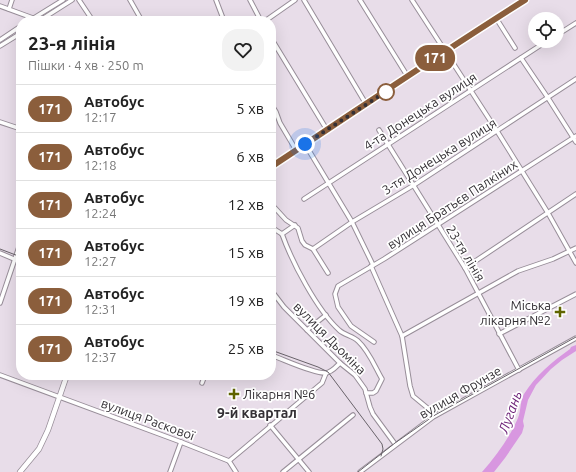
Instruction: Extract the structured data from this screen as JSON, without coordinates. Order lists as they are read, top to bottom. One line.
{"streets":{"street":["4-та Донецька вулиця","3-тя Донецька вулиця","вулиця Братьєв Палкіних","23-тя лінія","вулиця Дьоміна","вулиця Фрунзе","вулиця Раскової"]},"crossings":[["4-та Донецька вулиця","23-тя лінія"],["3-тя Донецька вулиця","23-тя лінія"],["вулиця Братьєв Палкіних","23-тя лінія"],["23-тя лінія","вулиця Фрунзе"],["вулиця Дьоміна","вулиця Фрунзе"]],"districts":["9-й квартал"],"water":["Лугань"],"places":{"health":["Міська лікарня №2","Лікарня №6"]},"lines":["bus line 171"],"page":{"on_map":"171","heading":["23-я лінія","Пішки · 4 хв · 250 m"],"list":[{"mark":"171","name":"Автобус","note":"12:17","value":"5 хв"},{"mark":"171","name":"Автобус","note":"12:18","value":"6 хв"},{"mark":"171","name":"Автобус","note":"12:24","value":"12 хв"},{"mark":"171","name":"Автобус","note":"12:27","value":"15 хв"},{"mark":"171","name":"Автобус","note":"12:31","value":"19 хв"},{"mark":"171","name":"Автобус","note":"12:37","value":"25 хв"}]}}
